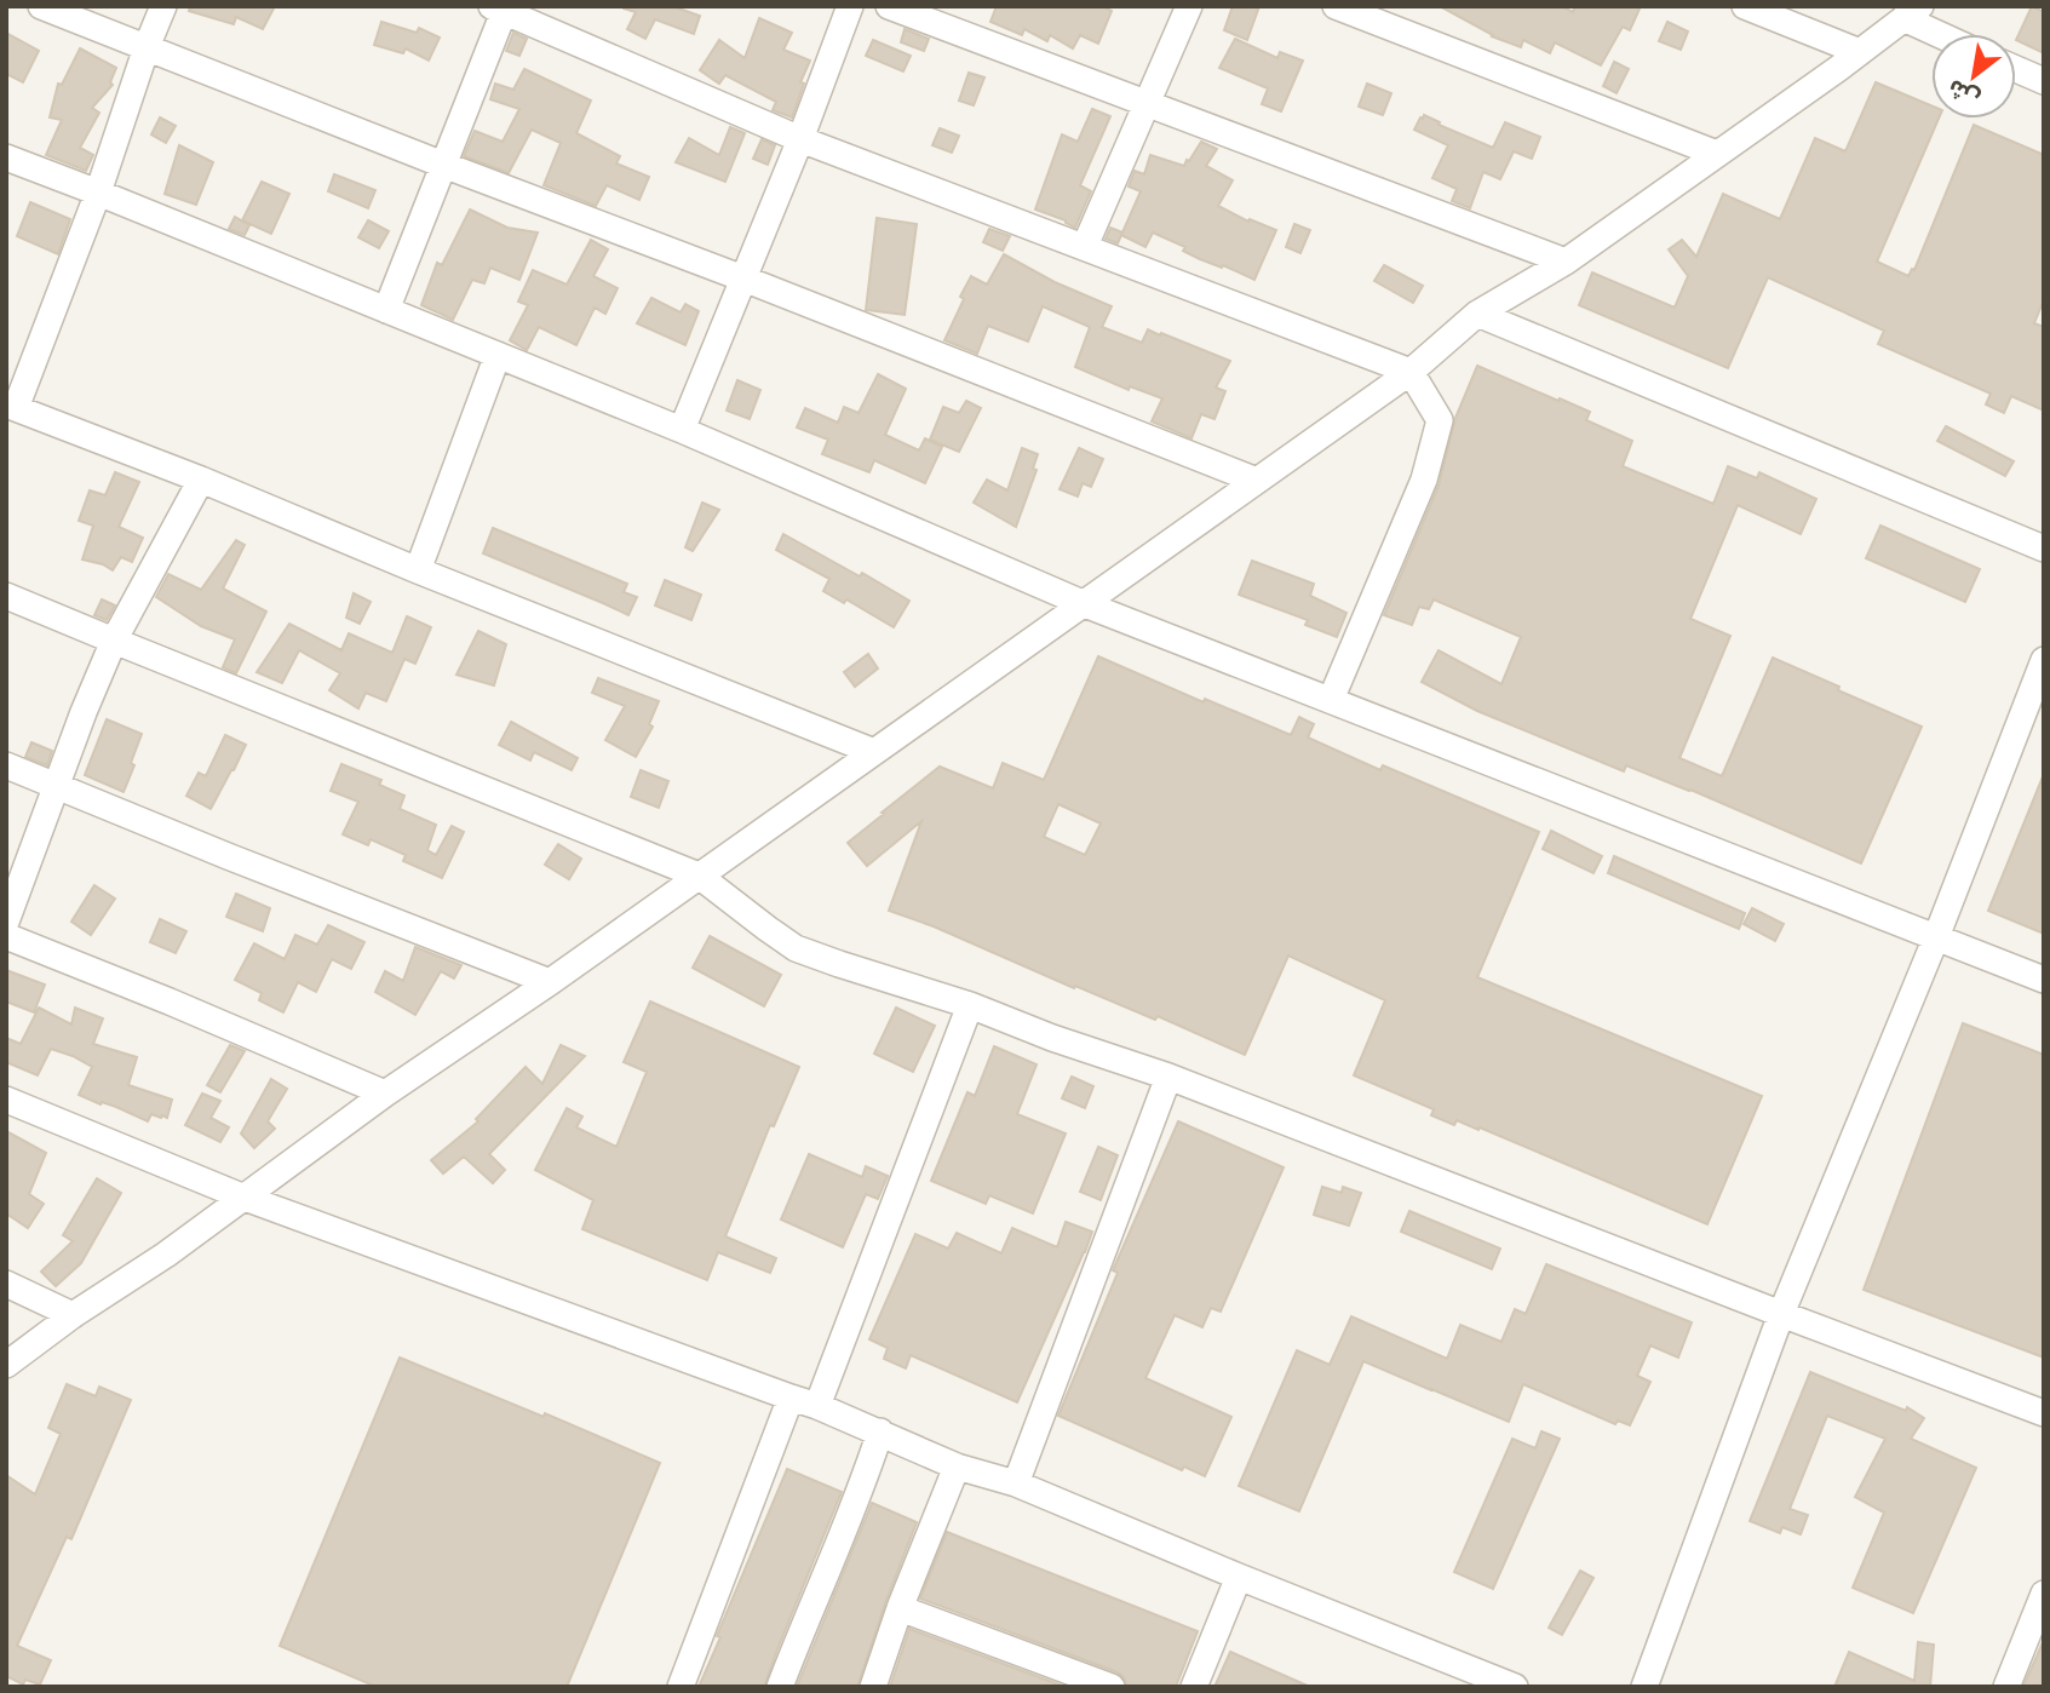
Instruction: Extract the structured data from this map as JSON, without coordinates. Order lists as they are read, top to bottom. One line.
{"north":"bottom left"}
